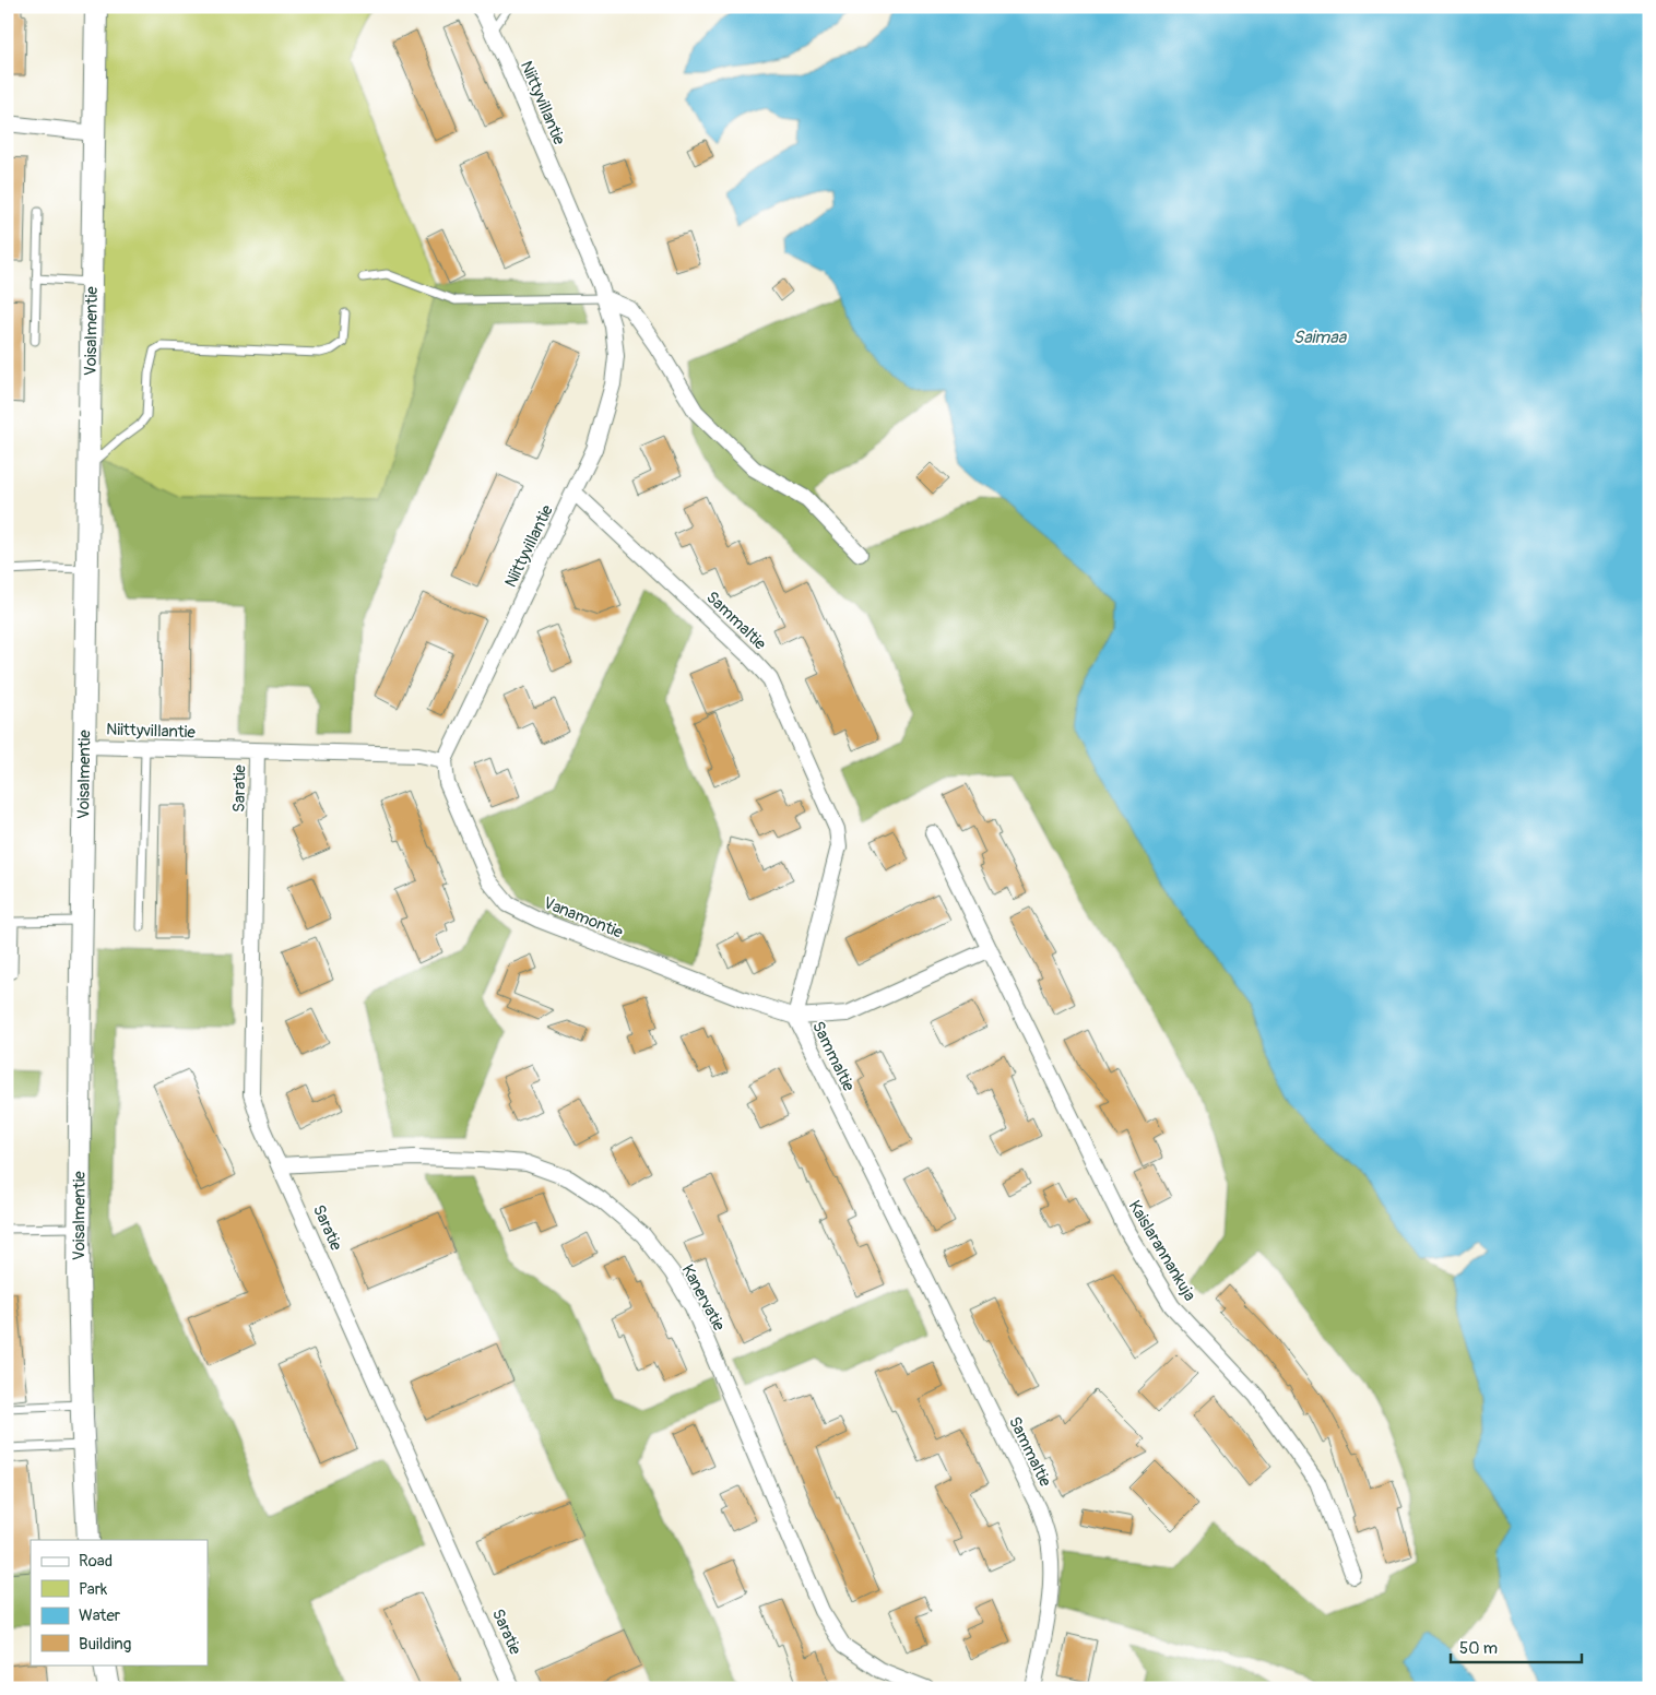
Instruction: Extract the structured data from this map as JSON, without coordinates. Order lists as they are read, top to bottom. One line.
{"streets":{"street":["Niittyvillantie","Voisalmentie","Sammaltie","Saratie","Vanamontie","Kaislarannankuja","Kanervatie"]},"crossings":[["Niittyvillantie","Voisalmentie"],["Niittyvillantie","Sammaltie"],["Niittyvillantie","Saratie"],["Niittyvillantie","Vanamontie"],["Sammaltie","Vanamontie"],["Saratie","Kanervatie"]],"water":["Saimaa"],"legend":["Road","Park","Water","Building"],"scale_bar":"50 m"}
